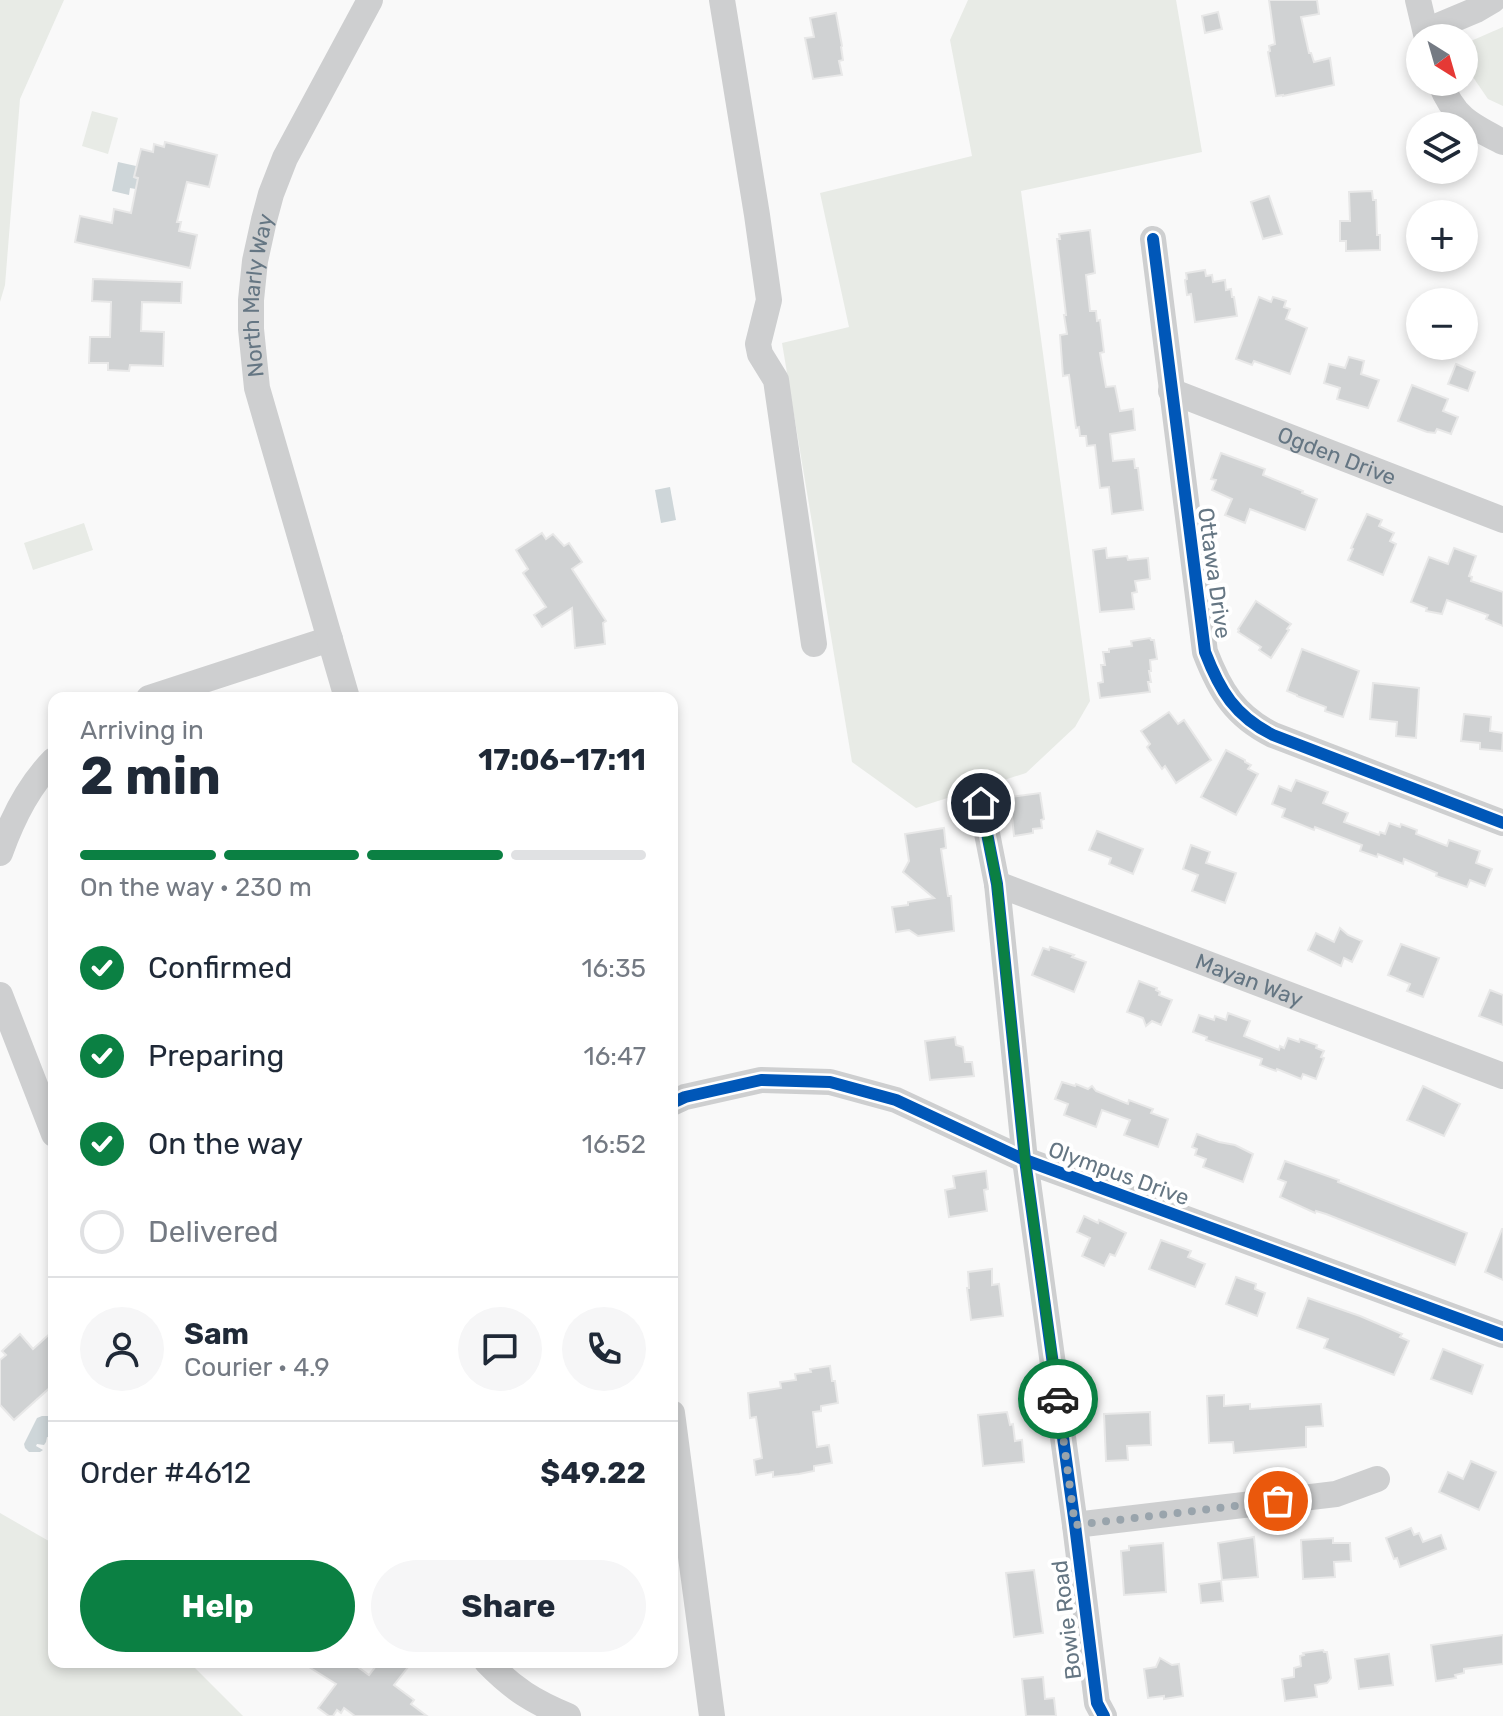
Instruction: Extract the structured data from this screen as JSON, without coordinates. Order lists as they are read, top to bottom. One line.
{"streets":{"street":["North Marly Way","Ogden Drive","Ottawa Drive","Mayan Way","Olympus Drive","Bowie Road"]},"crossings":[["Ogden Drive","Ottawa Drive"],["Mayan Way","Bowie Road"],["Olympus Drive","Bowie Road"]],"north":"bottom right","page":{"map_buttons":["+","−"],"heading":["2 min","Arriving in","17:06–17:11"],"panel":["Sam","Courier · 4.9","Order #4612","$49.22"],"bar":"On the way · 230 m","list":[["Confirmed","16:35"],["Preparing","16:47"],["On the way","16:52"],"Delivered"],"buttons":["Help","Share"]}}
